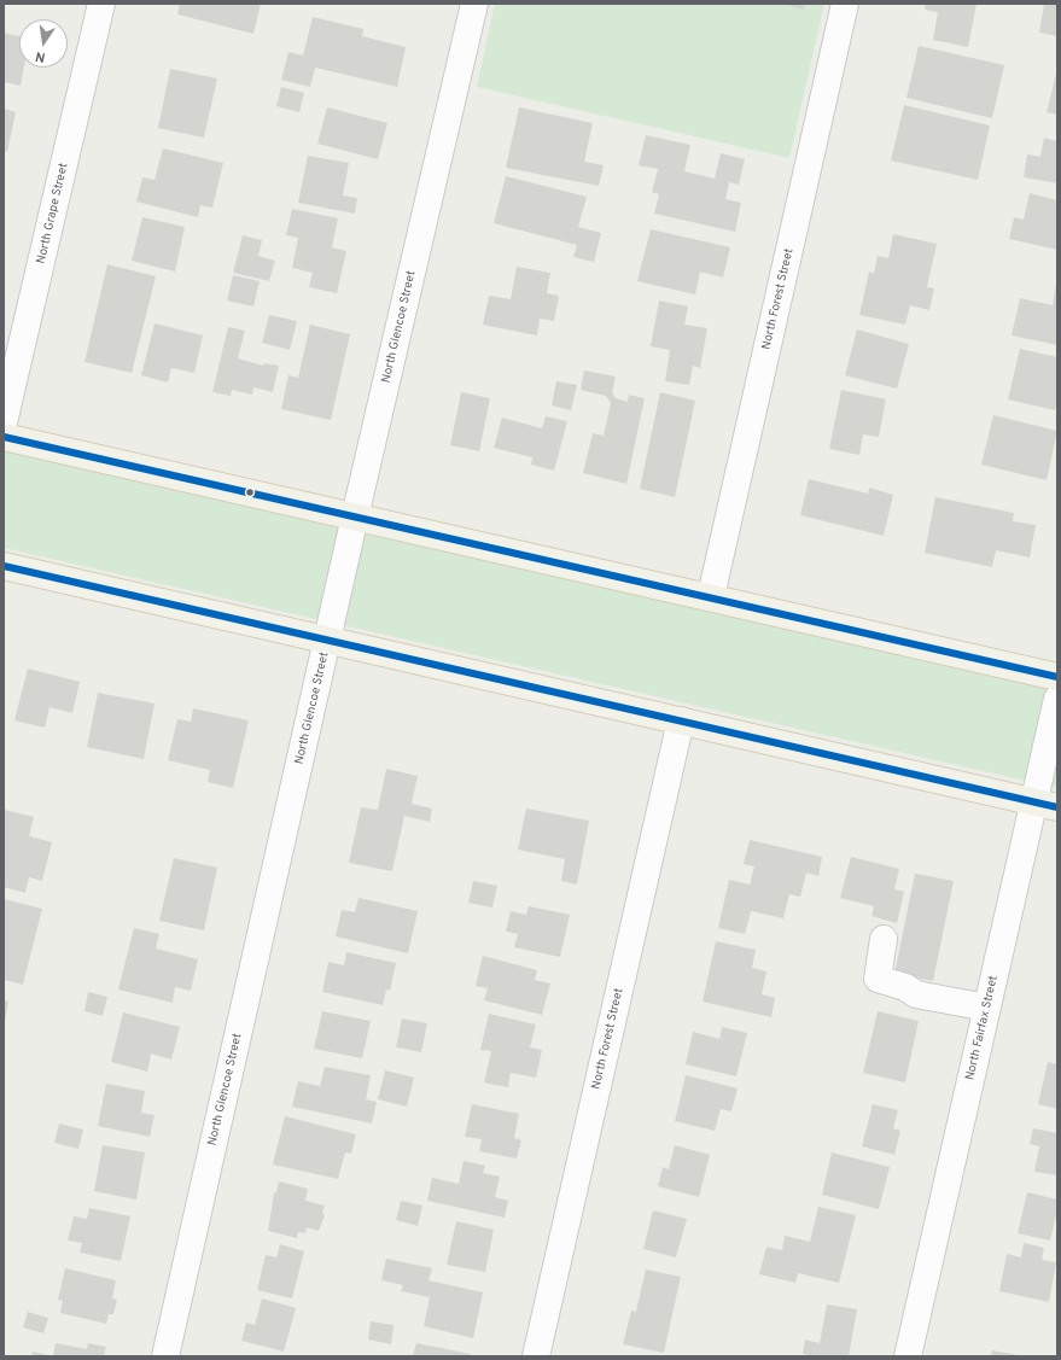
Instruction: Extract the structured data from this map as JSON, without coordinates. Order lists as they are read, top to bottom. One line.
{"streets":{"street":["North Grape Street","North Forest Street","North Glencoe Street","North Fairfax Street"]},"north":"bottom"}
